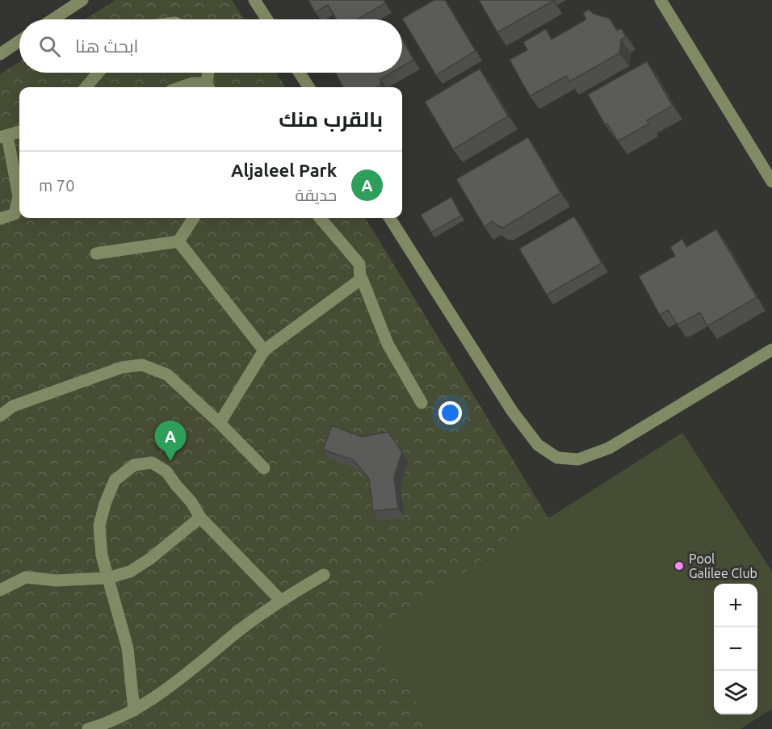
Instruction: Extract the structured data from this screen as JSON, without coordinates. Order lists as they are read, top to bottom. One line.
{"places":["Pool Galilee Club"],"page":{"search":"ابحث هنا","heading":"بالقرب منك","list":[{"mark":"A","name":"Aljaleel Park","note":"حديقة","value":"70 m"}],"pins":"A","map_buttons":["+","−"]}}
